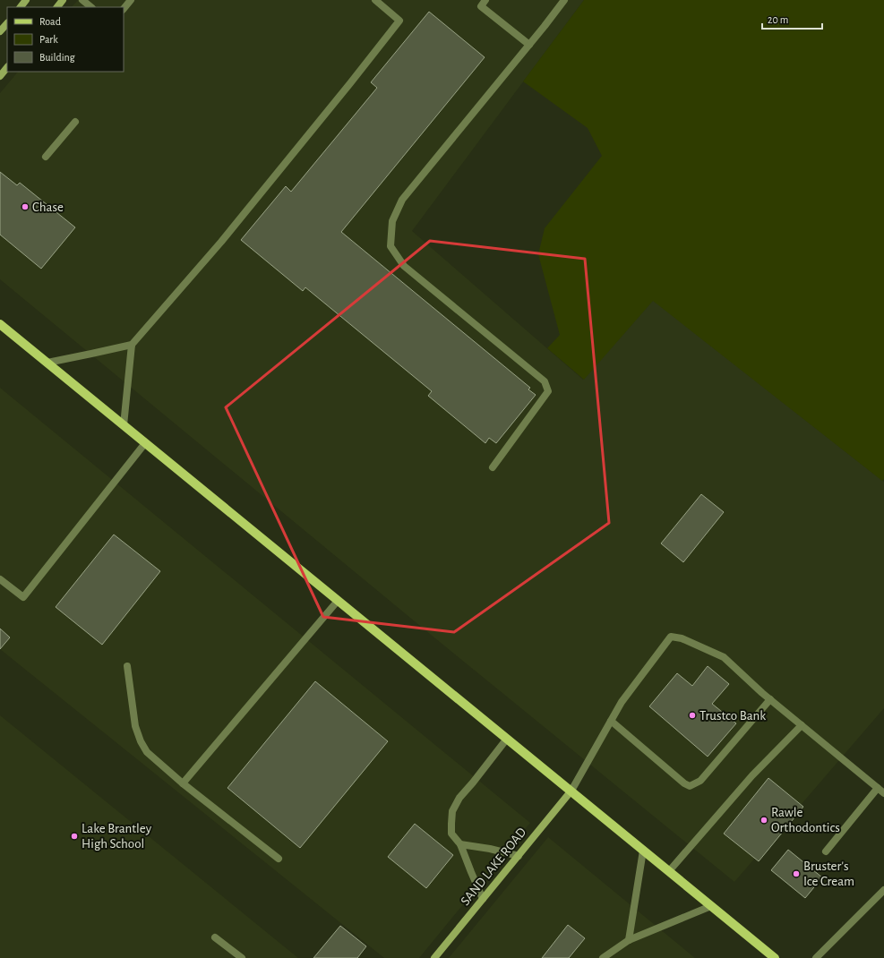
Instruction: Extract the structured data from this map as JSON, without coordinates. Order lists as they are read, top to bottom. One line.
{"streets":{"street":["SAND LAKE ROAD"]},"places":["Chase","Trustco Bank","Rawle Orthodontics","Lake Brantley High School","Bruster's Ice Cream"],"legend":["Road","Park","Building"],"scale_bar":"20 m"}
